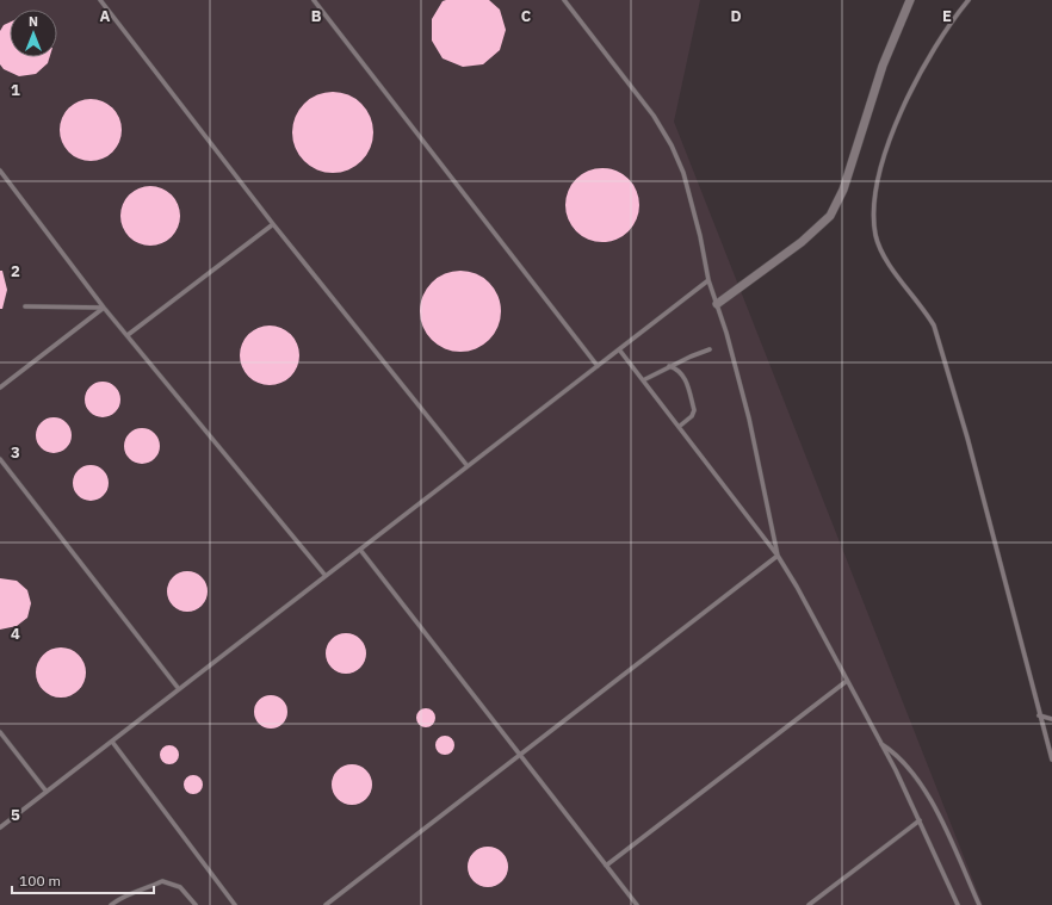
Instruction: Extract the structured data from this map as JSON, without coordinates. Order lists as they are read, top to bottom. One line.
{"scale_bar":"100 m","north":"top","grid":{"columns":["A","B","C","D","E"],"rows":["1","2","3","4","5"]}}
